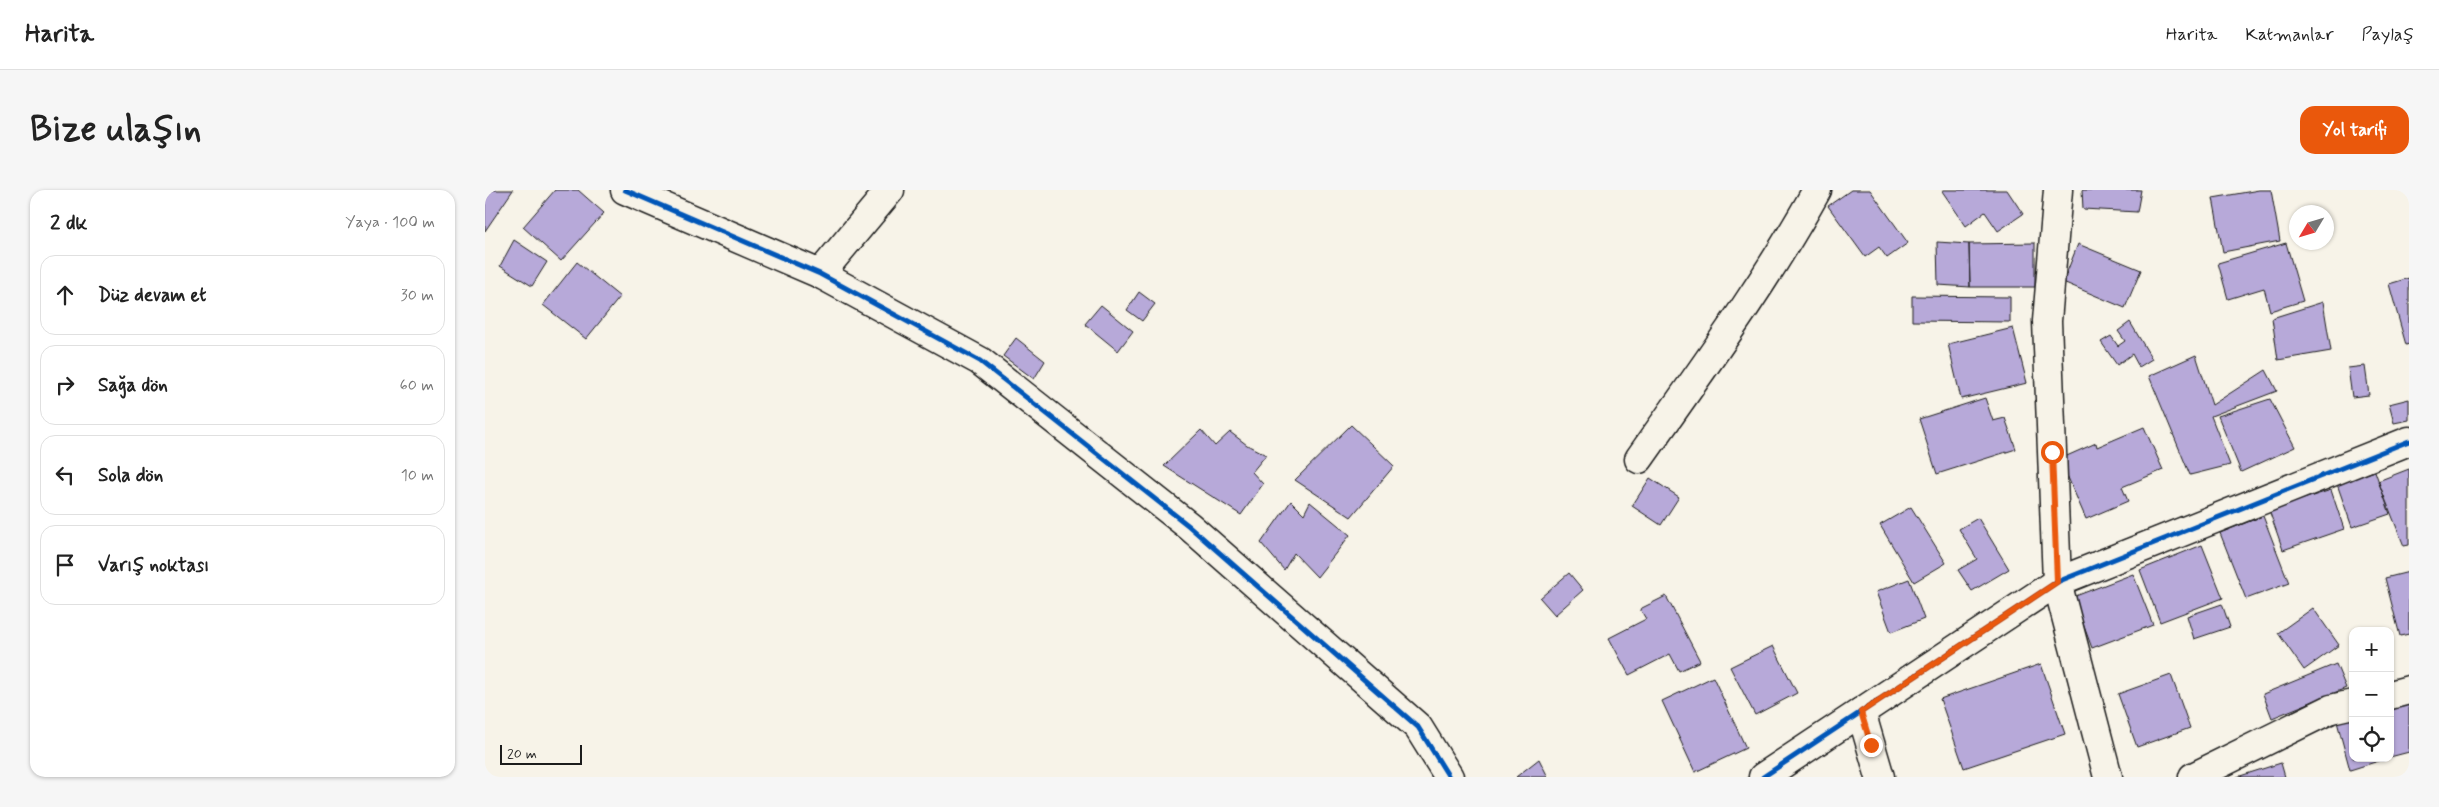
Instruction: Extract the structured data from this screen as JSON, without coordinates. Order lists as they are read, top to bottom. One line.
{"scale_bar":"20 m","north":"bottom left","page":{"header":"Harita","nav":["Harita","Katmanlar","Paylaş"],"buttons":"Yol tarifi","title":"Bize ulaşın","heading":["2 dk","Yaya · 100 m"],"list":[["Düz devam et","30 m"],["Sağa dön","60 m"],["Sola dön","10 m"],"Varış noktası"],"map_buttons":["+","−"],"scale":"20 m"}}
